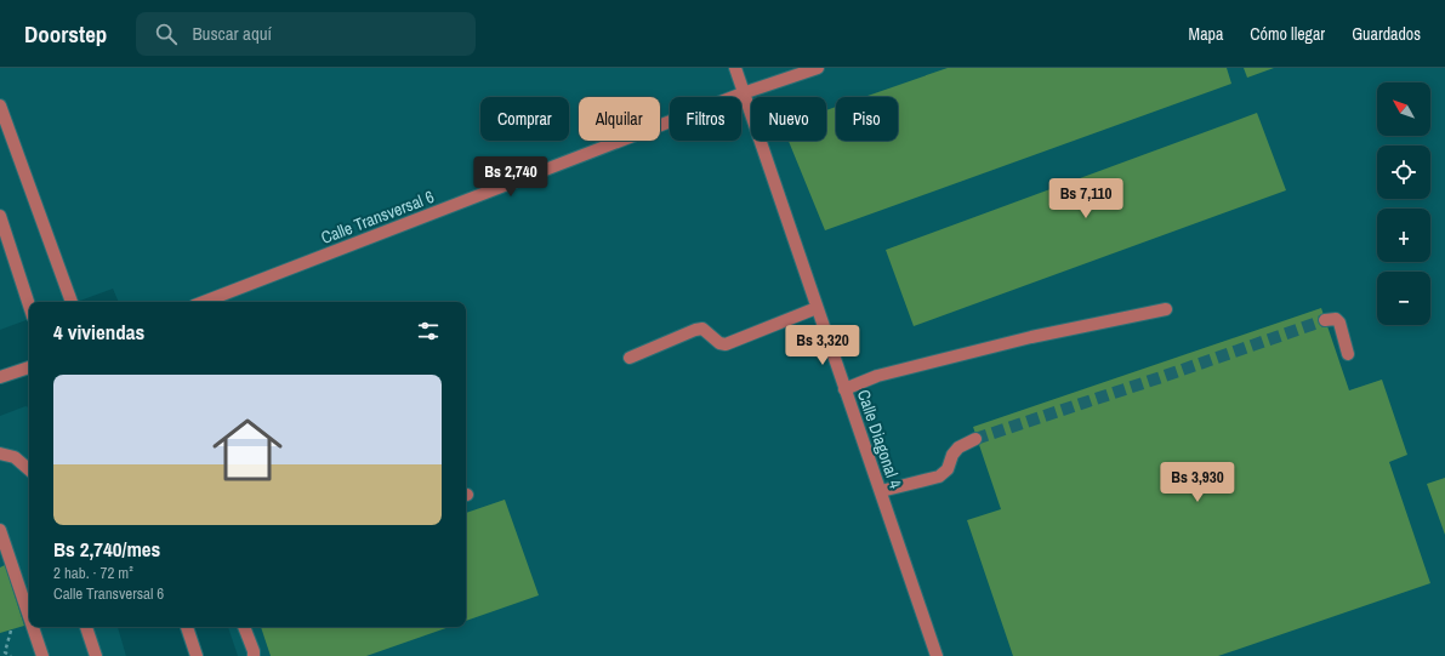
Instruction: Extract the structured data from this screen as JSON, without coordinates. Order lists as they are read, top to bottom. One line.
{"streets":{"street":["Calle Transversal 6","Calle Diagonal 4"]},"crossings":[["Calle Transversal 6","Calle Diagonal 4"]],"north":"top left","page":{"header":"Doorstep","search":"Buscar aquí","nav":["Mapa","Cómo llegar","Guardados"],"map_buttons":["+","−"],"chip":["Comprar","Alquilar","Filtros","Nuevo","Piso"],"price":["Bs 2,740","Bs 7,110","Bs 3,320","Bs 3,930"],"heading":"4 viviendas","list":[{"name":"Bs 2,740/mes","note":"2 hab. · 72 m² · Calle Transversal 6"}]}}
